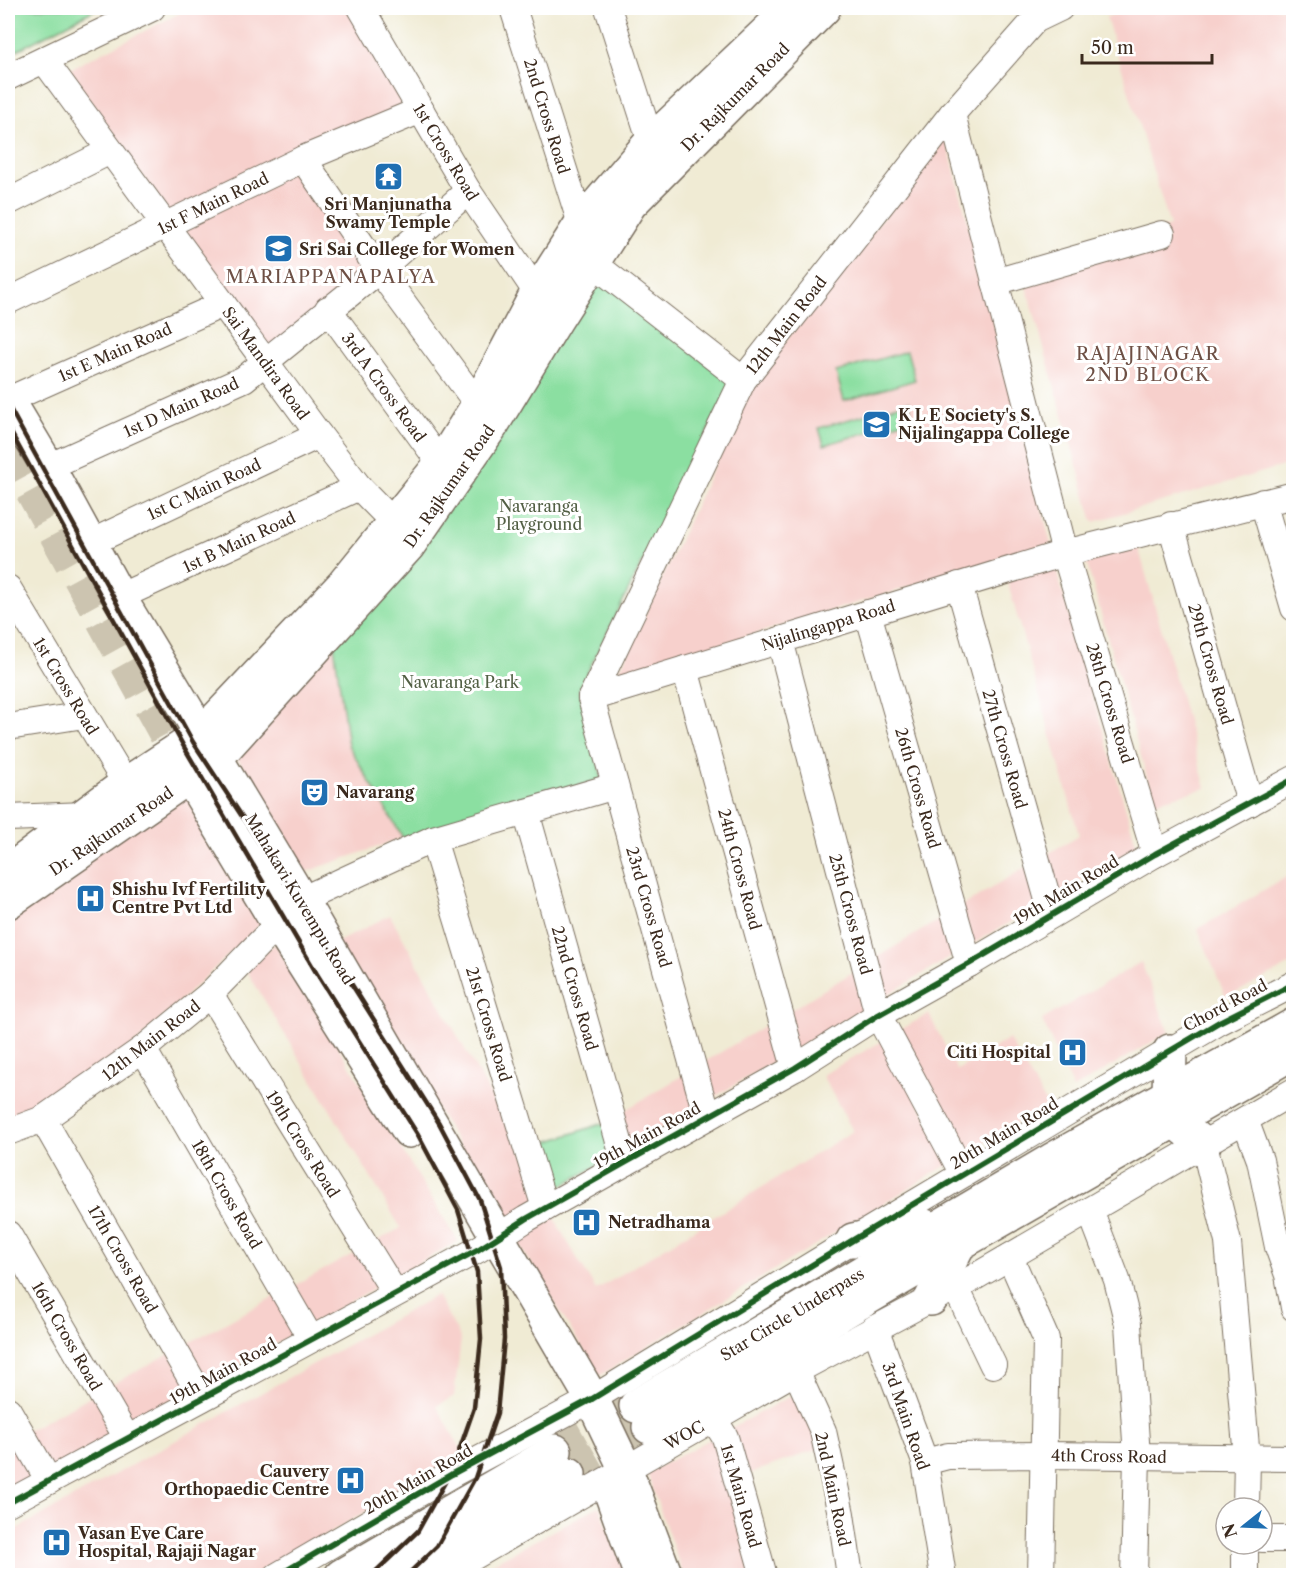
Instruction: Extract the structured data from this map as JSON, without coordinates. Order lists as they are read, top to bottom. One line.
{"streets":{"main road":["Dr. Rajkumar Road","Mahakavi Kuvempu Road","Star Circle Underpass"],"street":["2nd Cross Road","1st Cross Road","1st F Main Road","12th Main Road","1st E Main Road","Sai Mandira Road","3rd A Cross Road","1st D Main Road","1st C Main Road","1st B Main Road","Nijalingappa Road","29th Cross Road","28th Cross Road","27th Cross Road","26th Cross Road","24th Cross Road","19th Main Road","23rd Cross Road","25th Cross Road","22nd Cross Road","Chord Road","21st Cross Road","20th Main Road","19th Cross Road","18th Cross Road","17th Cross Road","16th Cross Road","3rd Main Road","WOC","4th Cross Road","2nd Main Road","1st Main Road"]},"crossings":[["Dr. Rajkumar Road","2nd Cross Road"],["Dr. Rajkumar Road","1st Cross Road"],["Dr. Rajkumar Road","Sai Mandira Road"],["Dr. Rajkumar Road","3rd A Cross Road"],["Dr. Rajkumar Road","Mahakavi Kuvempu Road"],["1st Cross Road","1st F Main Road"],["1st Cross Road","1st D Main Road"],["1st F Main Road","Sai Mandira Road"],["12th Main Road","Nijalingappa Road"],["12th Main Road","28th Cross Road"],["12th Main Road","Mahakavi Kuvempu Road"],["12th Main Road","23rd Cross Road"],["12th Main Road","19th Cross Road"],["12th Main Road","18th Cross Road"],["12th Main Road","17th Cross Road"],["1st E Main Road","Sai Mandira Road"],["1st E Main Road","Mahakavi Kuvempu Road"],["Sai Mandira Road","1st D Main Road"],["Sai Mandira Road","1st C Main Road"],["Sai Mandira Road","1st B Main Road"],["3rd A Cross Road","1st D Main Road"],["1st D Main Road","Mahakavi Kuvempu Road"],["1st C Main Road","Mahakavi Kuvempu Road"],["1st B Main Road","Mahakavi Kuvempu Road"],["Nijalingappa Road","29th Cross Road"],["Nijalingappa Road","28th Cross Road"],["Nijalingappa Road","27th Cross Road"],["Nijalingappa Road","26th Cross Road"],["Nijalingappa Road","24th Cross Road"],["Nijalingappa Road","23rd Cross Road"],["Nijalingappa Road","25th Cross Road"],["29th Cross Road","19th Main Road"],["28th Cross Road","19th Main Road"],["27th Cross Road","19th Main Road"],["26th Cross Road","19th Main Road"],["24th Cross Road","19th Main Road"],["19th Main Road","Mahakavi Kuvempu Road"],["19th Main Road","23rd Cross Road"],["19th Main Road","25th Cross Road"],["19th Main Road","22nd Cross Road"],["19th Main Road","21st Cross Road"],["19th Main Road","19th Cross Road"],["19th Main Road","18th Cross Road"],["19th Main Road","17th Cross Road"],["19th Main Road","16th Cross Road"],["Mahakavi Kuvempu Road","20th Main Road"],["Mahakavi Kuvempu Road","WOC"],["25th Cross Road","20th Main Road"],["Chord Road","20th Main Road"],["3rd Main Road","WOC"],["3rd Main Road","4th Cross Road"],["WOC","2nd Main Road"],["WOC","1st Main Road"]],"districts":["MARIAPPANAPALYA","RAJAJINAGAR 2ND BLOCK"],"parks":["Navaranga Playground","Navaranga Park"],"places":{"temple":["Sri Manjunatha Swamy Temple"],"school or university":["Sri Sai College for Women","K L E Society's S. Nijalingappa College"],"theatre":["Navarang"],"hospital":["Shishu Ivf Fertility Centre Pvt Ltd","Citi Hospital","Netradhama","Cauvery Orthopaedic Centre","Vasan Eye Care Hospital, Rajaji Nagar"]},"scale_bar":"50 m","north":"left"}
